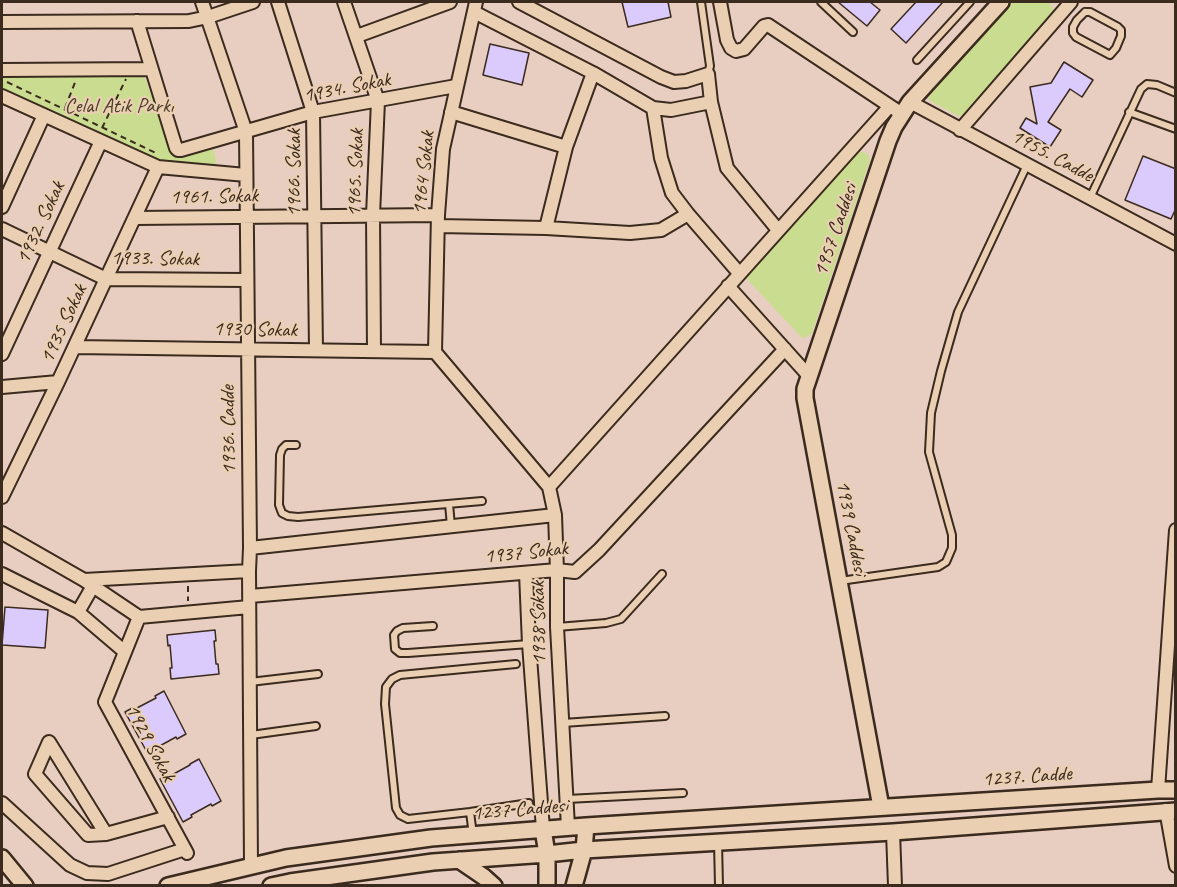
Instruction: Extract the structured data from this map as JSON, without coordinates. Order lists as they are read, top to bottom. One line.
{"streets":{"street":["1934. Sokak","1955. Cadde","1966. Sokak","1965. Sokak","1964 Sokak","1961. Sokak","1932. Sokak","1957 Caddesi","1933. Sokak","1935 Sokak","1930 Sokak","1936. Cadde","1939 Caddesi","1937 Sokak","1938 Sokak","1929 Sokak","1237. Cadde","1237 Caddesi"]},"crossings":[["1934. Sokak","1966. Sokak"],["1934. Sokak","1965. Sokak"],["1934. Sokak","1964 Sokak"],["1934. Sokak","1936. Cadde"],["1955. Cadde","1957 Caddesi"],["1966. Sokak","1961. Sokak"],["1966. Sokak","1930 Sokak"],["1965. Sokak","1961. Sokak"],["1965. Sokak","1930 Sokak"],["1964 Sokak","1961. Sokak"],["1964 Sokak","1930 Sokak"],["1964 Sokak","1938 Sokak"],["1961. Sokak","1935 Sokak"],["1961. Sokak","1936. Cadde"],["1932. Sokak","1933. Sokak"],["1957 Caddesi","1939 Caddesi"],["1933. Sokak","1935 Sokak"],["1933. Sokak","1936. Cadde"],["1935 Sokak","1930 Sokak"],["1930 Sokak","1936. Cadde"],["1930 Sokak","1938 Sokak"],["1936. Cadde","1937 Sokak"],["1936. Cadde","1237 Caddesi"],["1939 Caddesi","1237. Cadde"],["1939 Caddesi","1237 Caddesi"],["1937 Sokak","1938 Sokak"],["1938 Sokak","1237 Caddesi"],["1237. Cadde","1237 Caddesi"]],"parks":["Celal Atik Parkı"]}
